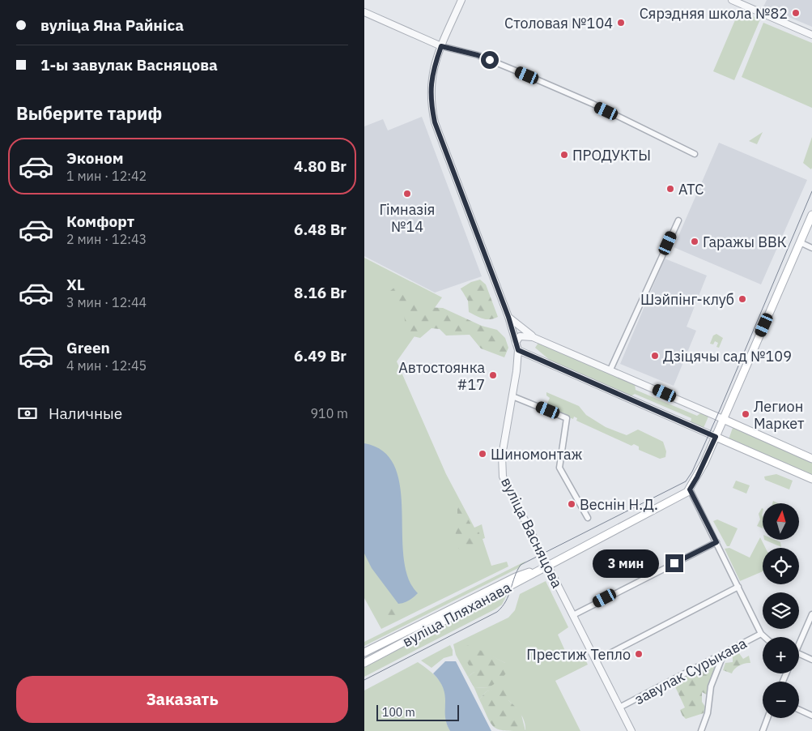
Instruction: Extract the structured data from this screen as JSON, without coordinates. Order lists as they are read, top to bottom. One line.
{"streets":{"main road":["вуліца Пляханава"],"street":["вуліца Васняцова","завулак Сурыкава"]},"crossings":[["вуліца Васняцова","вуліца Пляханава"],["вуліца Васняцова","завулак Сурыкава"]],"places":["Сярэдняя школа №82","Столовая №104","ПРОДУКТЫ","АТС","Гімназія №14","Гаражы ВВК","Шэйпінг-клуб","Дзіцячы сад №109","Автостоянка #17","Легион Маркет","Шиномонтаж","Веснін Н.Д.","Престиж Тепло"],"scale_bar":"100 m","north":"top","page":{"banner":["вуліца Яна Райніса","1-ы завулак Васняцова"],"heading":"Выберите тариф","list":[{"name":"Эконом","note":"1 мин · 12:42","value":"4.80 Br"},{"name":"Комфорт","note":"2 мин · 12:43","value":"6.48 Br"},{"name":"XL","note":"3 мин · 12:44","value":"8.16 Br"},{"name":"Green","note":"4 мин · 12:45","value":"6.49 Br"}],"pay":["Наличные","910 m"],"map_buttons":["+","−"],"bubble":"3 мин","buttons":"Заказать","scale":"100 m"}}
